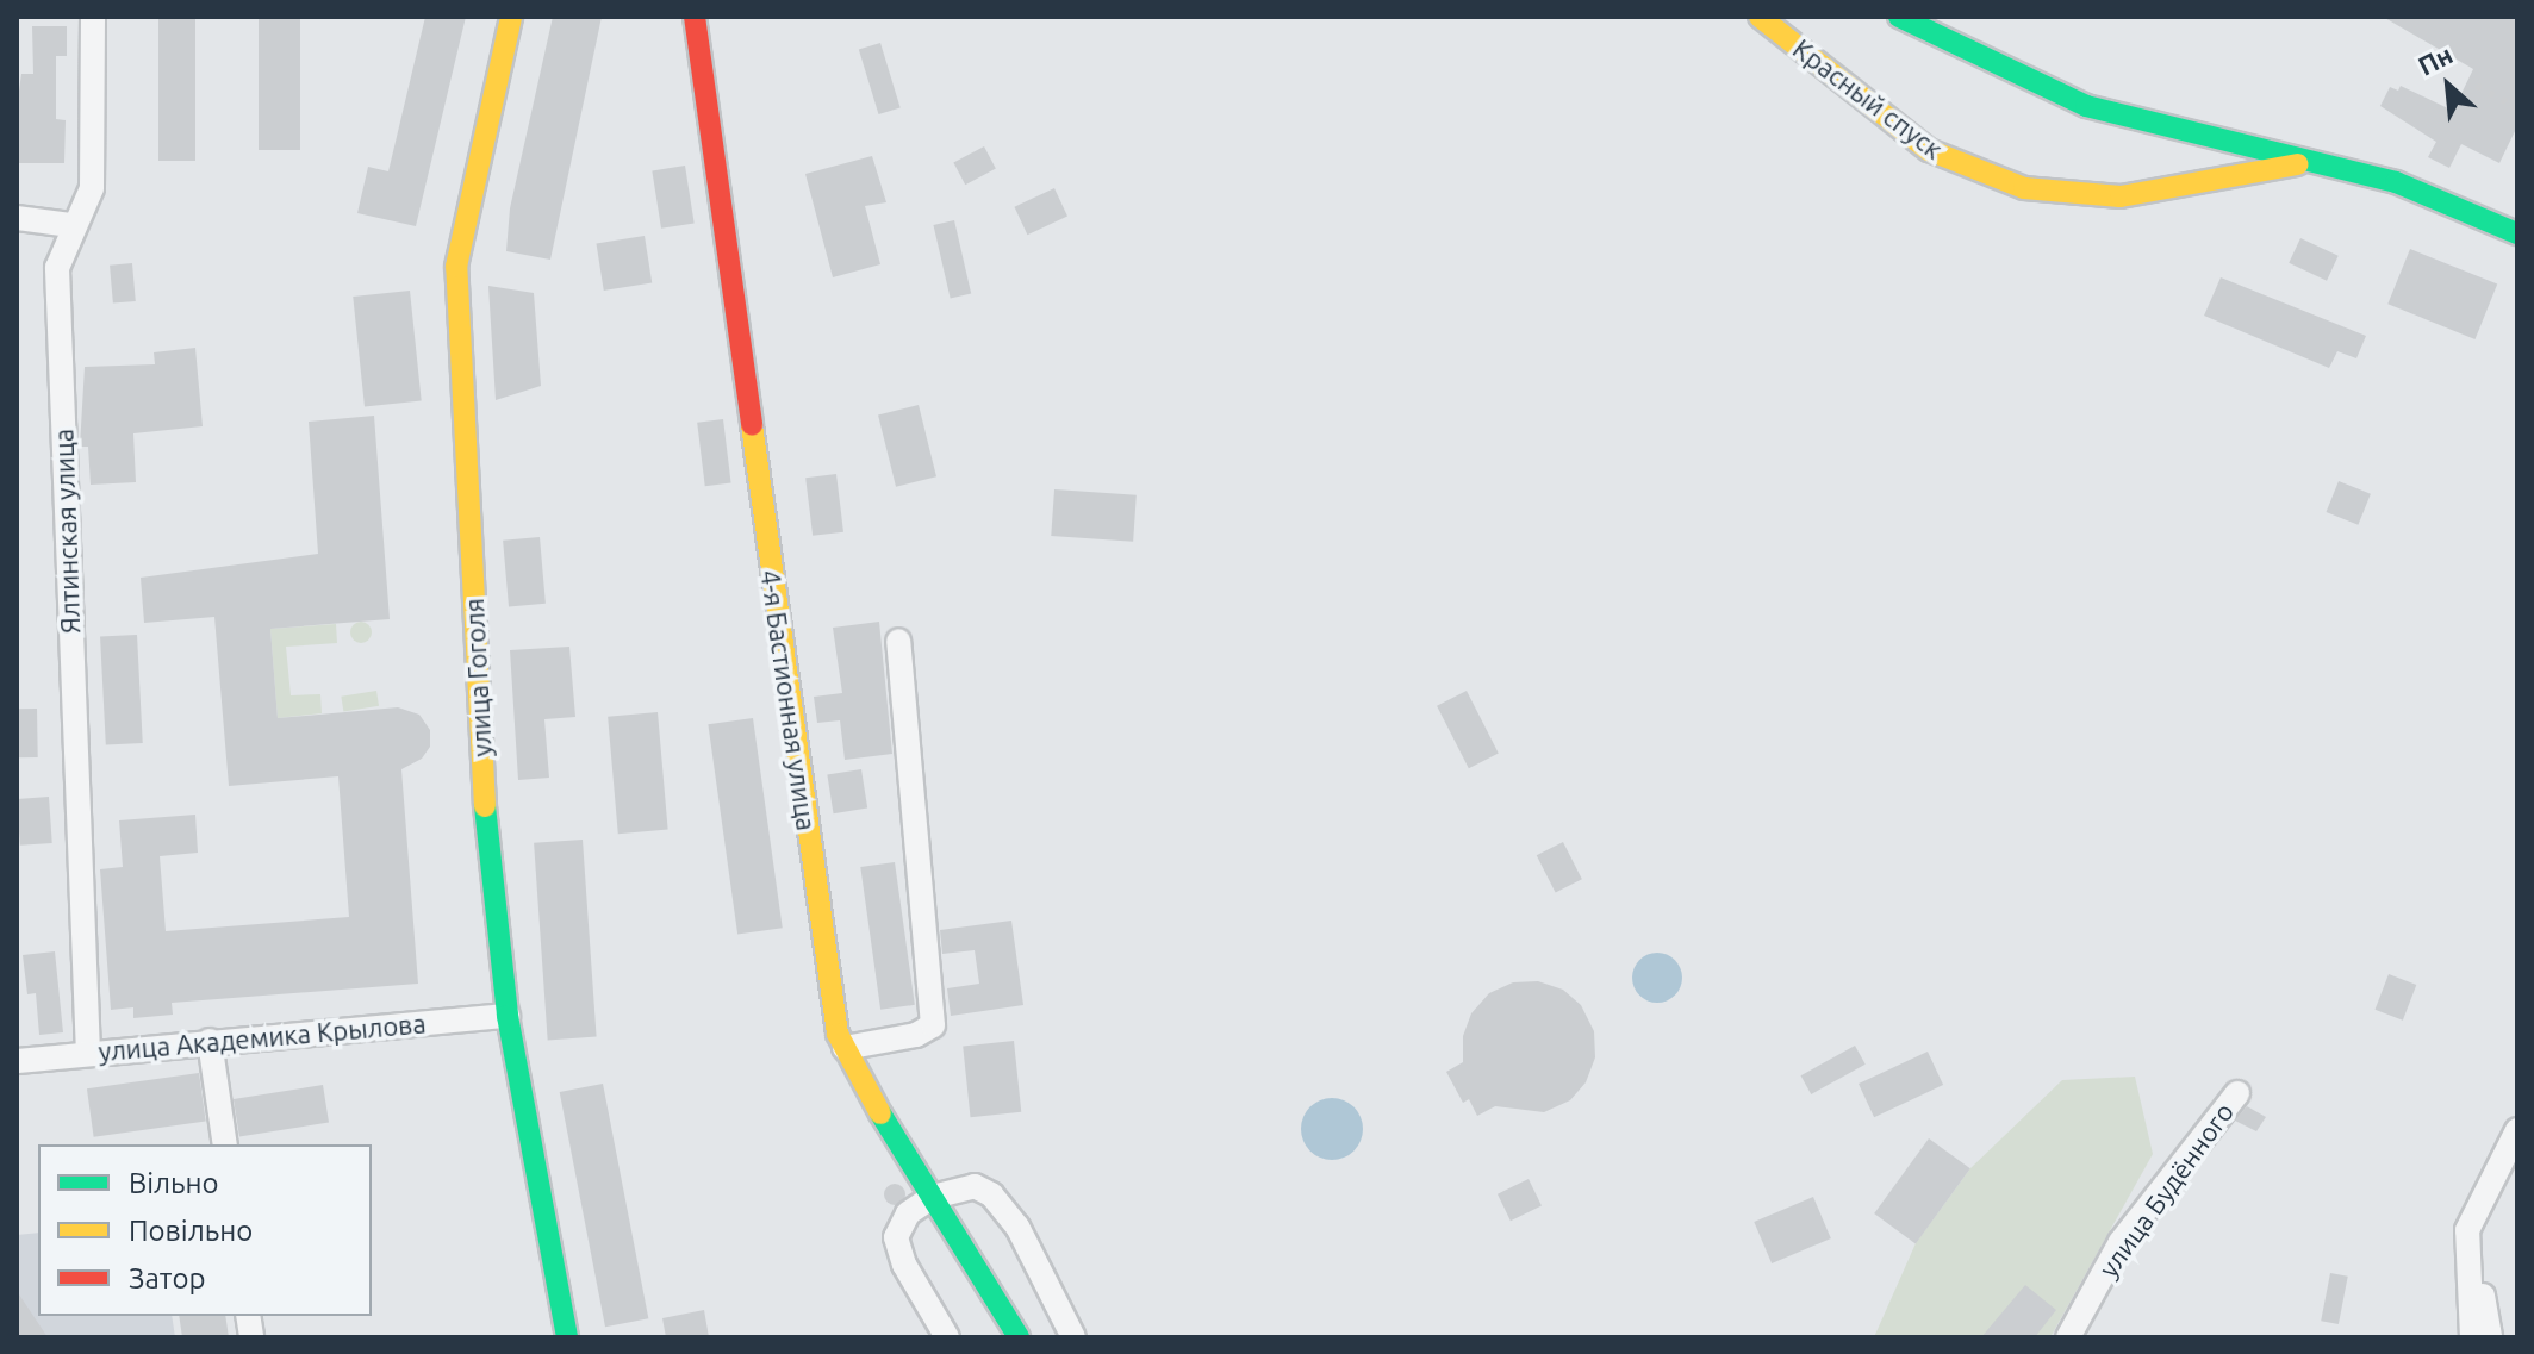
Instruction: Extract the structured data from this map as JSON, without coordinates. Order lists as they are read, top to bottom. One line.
{"streets":{"main road":["Красный спуск","улица Гоголя","4-я Бастионная улица"],"street":["Ялтинская улица","улица Академика Крылова","улица Будённого"]},"crossings":[["Ялтинская улица","улица Академика Крылова"],["улица Гоголя","улица Академика Крылова"]],"legend":["Вільно","Повільно","Затор"],"north":"top left"}
